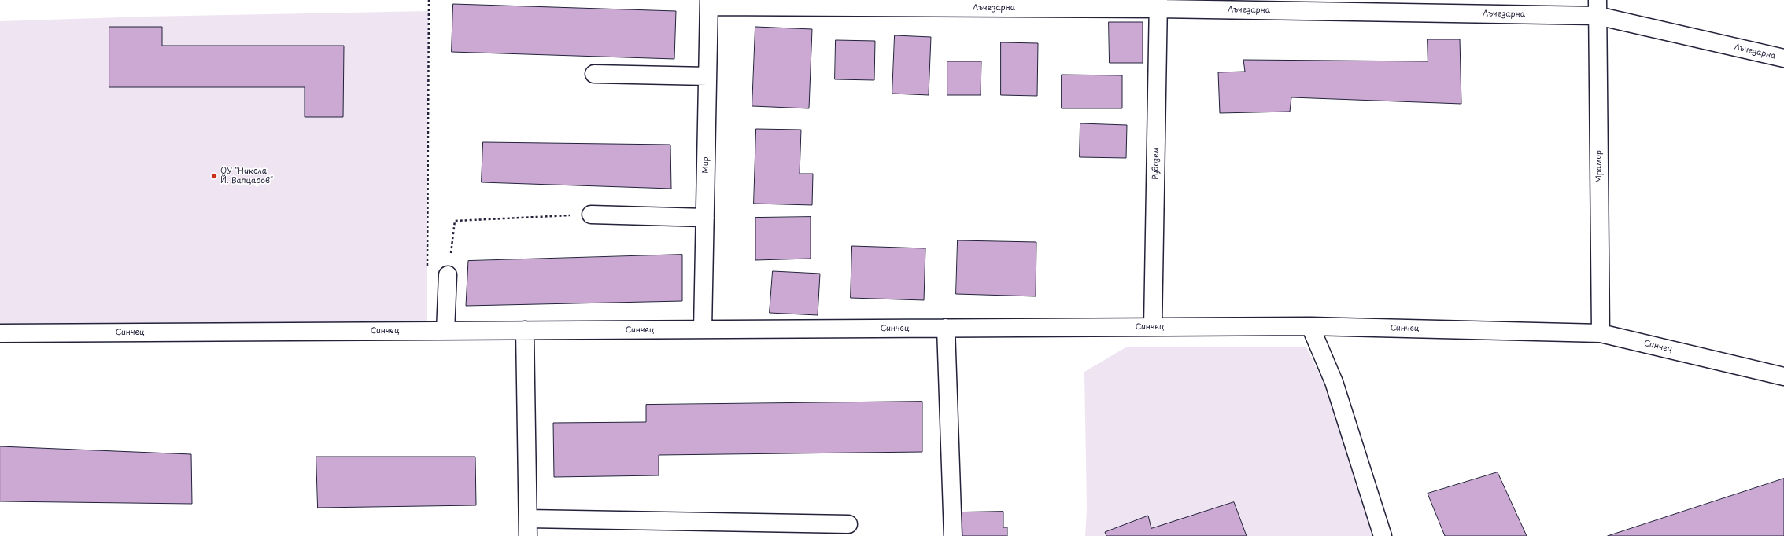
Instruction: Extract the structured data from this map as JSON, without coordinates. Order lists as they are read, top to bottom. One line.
{"streets":{"street":["Лъчезарна","Рудозем","Мир","Мрамор","Синчец"]},"crossings":[["Лъчезарна","Рудозем"],["Лъчезарна","Мир"],["Лъчезарна","Мрамор"],["Рудозем","Синчец"],["Мир","Синчец"],["Мрамор","Синчец"]],"places":["ОУ \"Никола Й. Вапцаров\""]}
